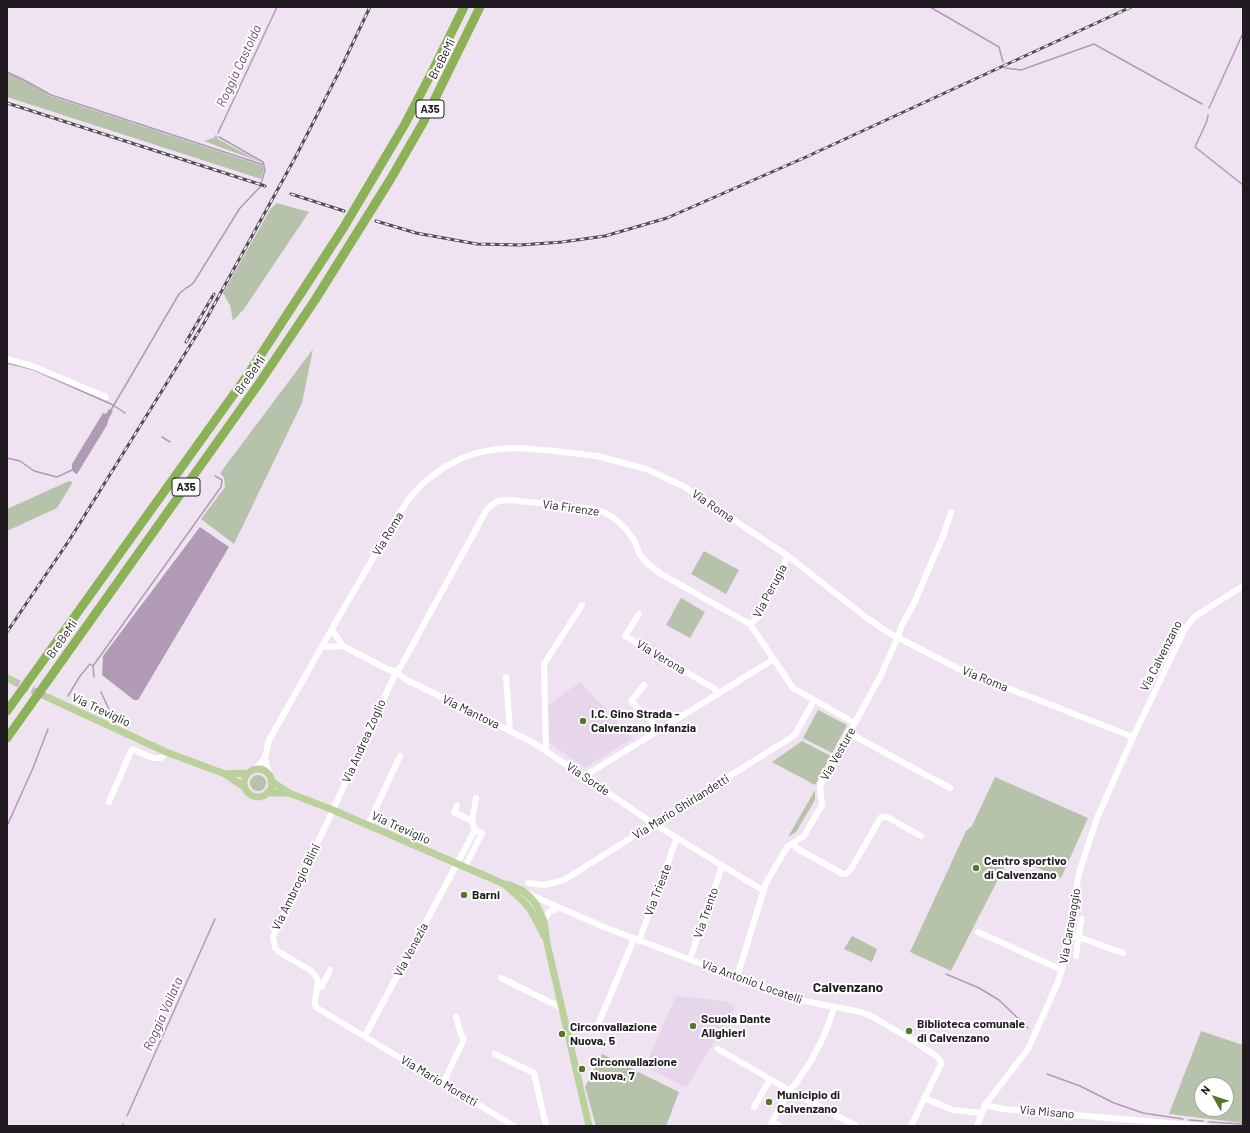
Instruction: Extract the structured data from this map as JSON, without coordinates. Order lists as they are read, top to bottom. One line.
{"streets":{"highway":["BreBeMi","A35"],"main road":["Via Treviglio"],"street":["Via Roma","Via Firenze","Via Perugia","Via Calvenzano","Via Verona","Via Mantova","Via Andrea Zoglio","Via Vesture","Via Sorde","Via Mario Ghirlandetti","Via Ambrogio Blini","Via Trieste","Via Trento","Via Caravaggio","Via Venezia","Via Antonio Locatelli","Via Mario Moretti","Via Misano"]},"crossings":[["Via Roma","Via Perugia"],["Via Roma","Via Calvenzano"],["Via Roma","Via Treviglio"],["Via Roma","Via Vesture"],["Via Roma","Via Caravaggio"],["Via Firenze","Via Perugia"],["Via Firenze","Via Mantova"],["Via Firenze","Via Andrea Zoglio"],["Via Firenze","Via Vesture"],["Via Firenze","Via Mario Ghirlandetti"],["Via Calvenzano","Via Caravaggio"],["Via Treviglio","Via Andrea Zoglio"],["Via Treviglio","Via Ambrogio Blini"],["Via Treviglio","Via Venezia"],["Via Treviglio","Via Antonio Locatelli"],["Via Mantova","Via Andrea Zoglio"],["Via Mantova","Via Sorde"],["Via Andrea Zoglio","Via Ambrogio Blini"],["Via Vesture","Via Sorde"],["Via Vesture","Via Antonio Locatelli"],["Via Sorde","Via Mario Ghirlandetti"],["Via Sorde","Via Trieste"],["Via Sorde","Via Trento"],["Via Ambrogio Blini","Via Venezia"],["Via Ambrogio Blini","Via Mario Moretti"],["Via Trieste","Via Antonio Locatelli"],["Via Trento","Via Antonio Locatelli"],["Via Caravaggio","Via Misano"],["Via Venezia","Via Mario Moretti"]],"districts":["Calvenzano"],"water":["Roggia Castolda","Roggia Vailata"],"places":["I.C. Gino Strada - Calvenzano Infanzia","Centro sportivo di Calvenzano","Barni","Scuola Dante Alighieri","Biblioteca comunale di Calvenzano","Circonvallazione Nuova, 5","Circonvallazione Nuova, 7","Municipio di Calvenzano"],"north":"top left"}
